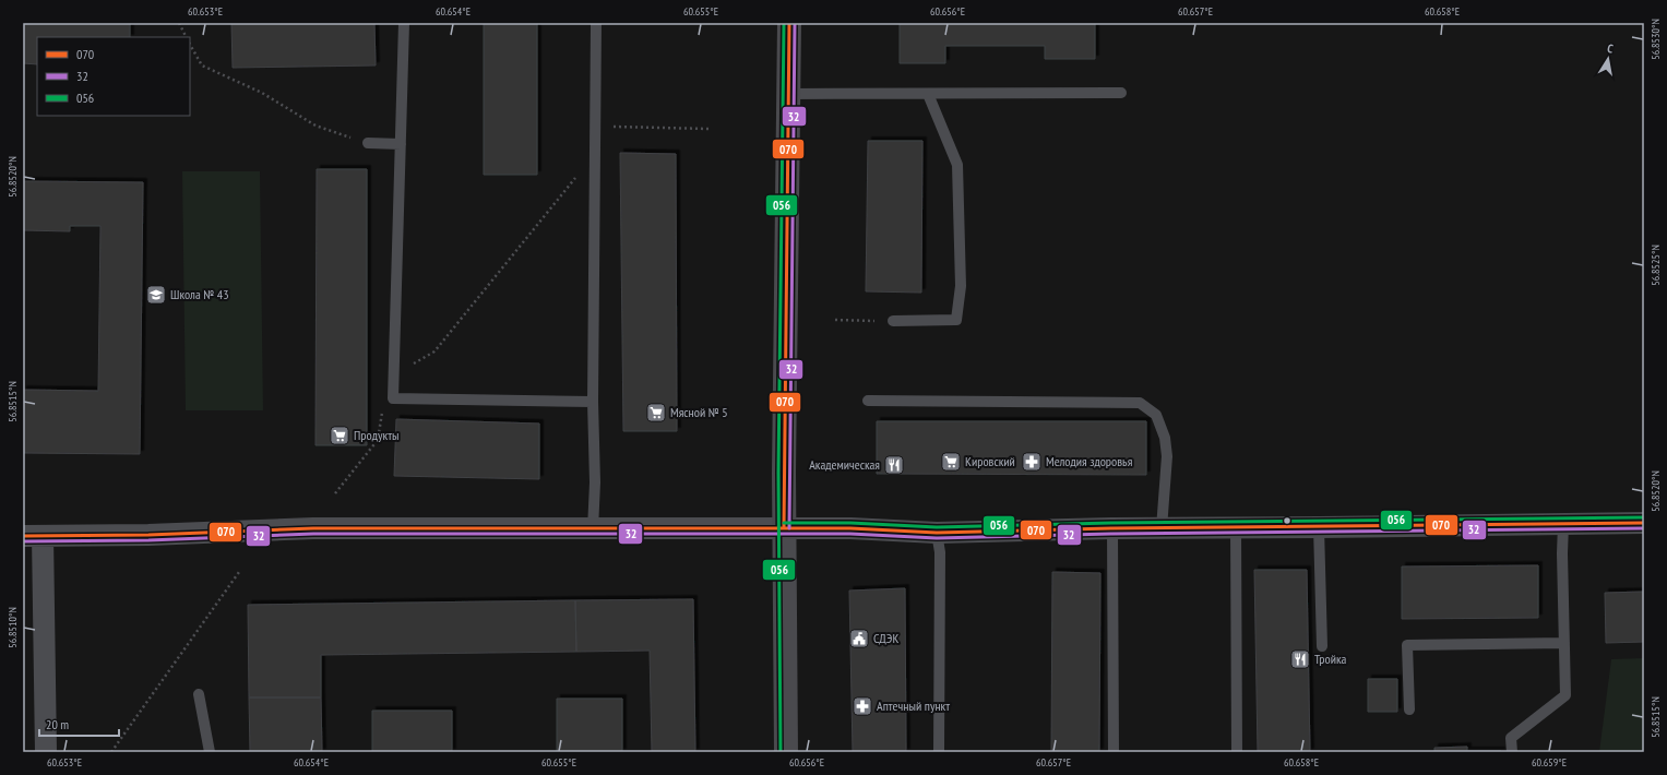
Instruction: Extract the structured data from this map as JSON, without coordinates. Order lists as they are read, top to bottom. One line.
{"places":{"school or university":["Школа № 43"],"supermarket":["Мясной № 5","Продукты","Кировский"],"pharmacy":["Мелодия здоровья","Аптечный пункт"],"restaurant":["Академическая","Тройка"],"public building":["СДЭК"]},"lines":["transit line 070","transit line 32","transit line 056"],"legend":["070","32","056"],"scale_bar":"20 m","north":"top","coordinates":["60.653°E","60.654°E","60.655°E","60.656°E","60.657°E","60.658°E","56.8530°N","56.8520°N","56.8525°N","56.8515°N","56.8510°N","60.659°E"]}
